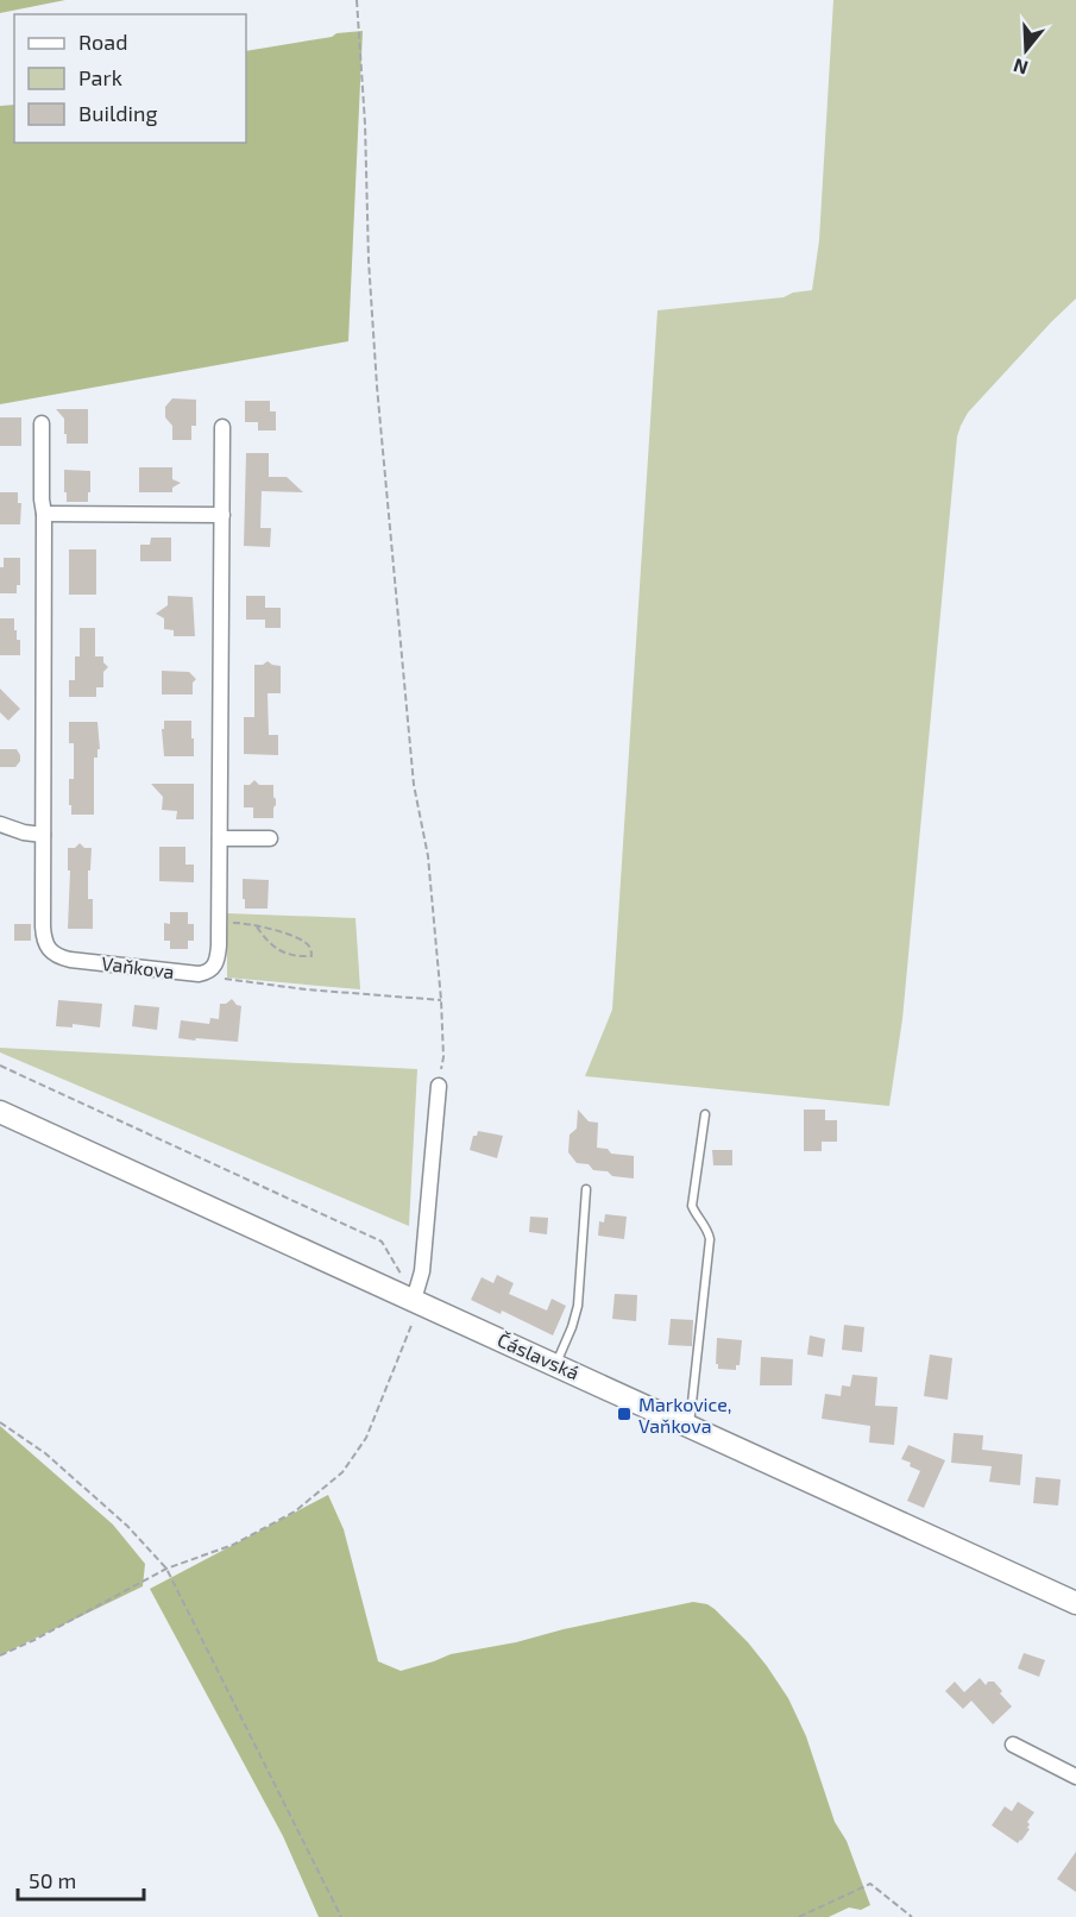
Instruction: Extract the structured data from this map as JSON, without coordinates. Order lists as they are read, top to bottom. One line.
{"streets":{"main road":["Čáslavská"],"street":["Vaňkova"]},"places":{"transit":["Markovice, Vaňkova"]},"legend":["Road","Park","Building"],"scale_bar":"50 m","north":"bottom"}
